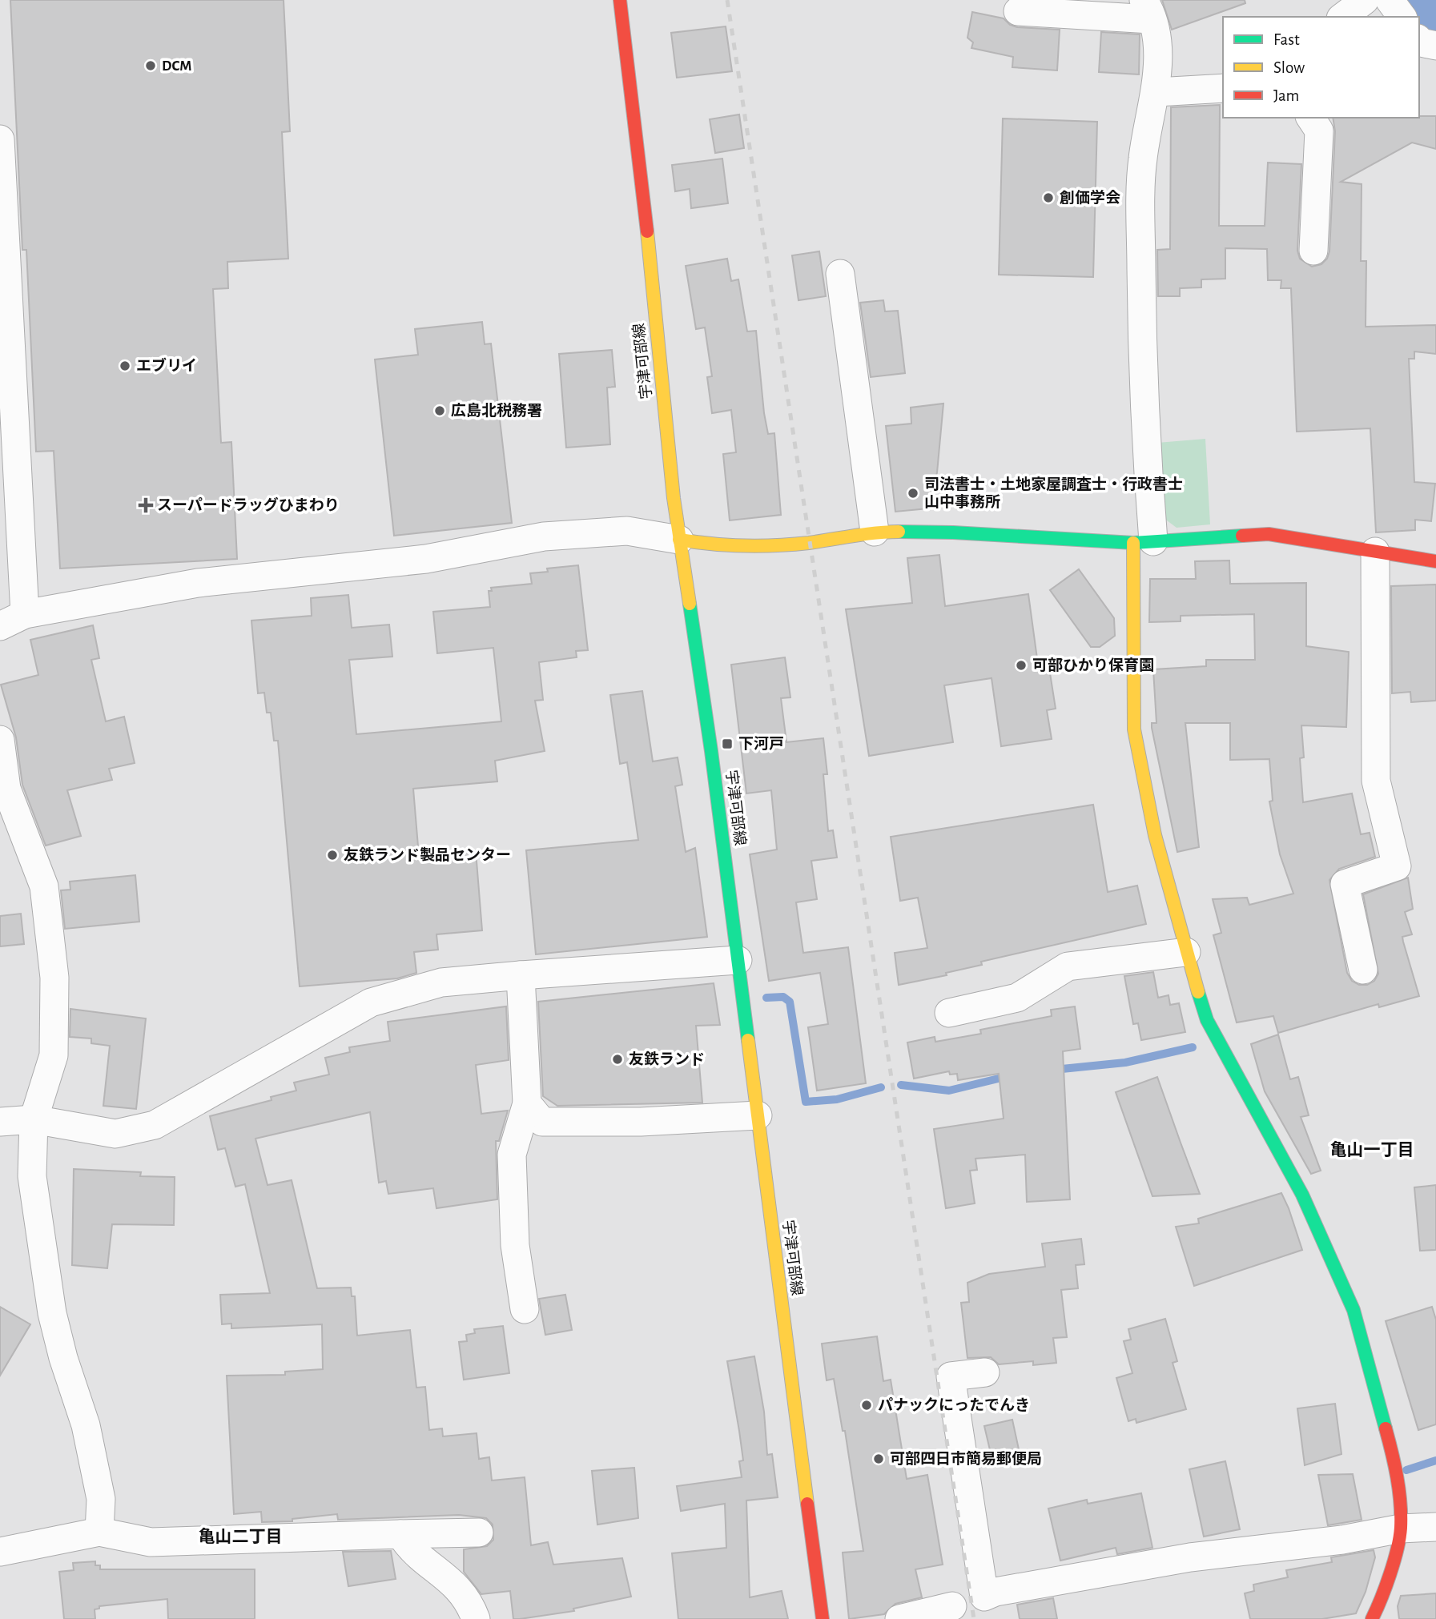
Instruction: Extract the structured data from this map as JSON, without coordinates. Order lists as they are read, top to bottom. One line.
{"streets":{"street":["宇津可部線"]},"districts":["亀山一丁目","亀山二丁目"],"places":{"other":["DCM","創価学会","エブリイ","広島北税務署","司法書士・土地家屋調査士・行政書士 山中事務所","可部ひかり保育園","友鉄ランド製品センター","友鉄ランド","パナックにったでんき","可部四日市簡易郵便局"],"health":["スーパードラッグひまわり"],"transit":["下河戸"]},"legend":["Fast","Slow","Jam"]}
